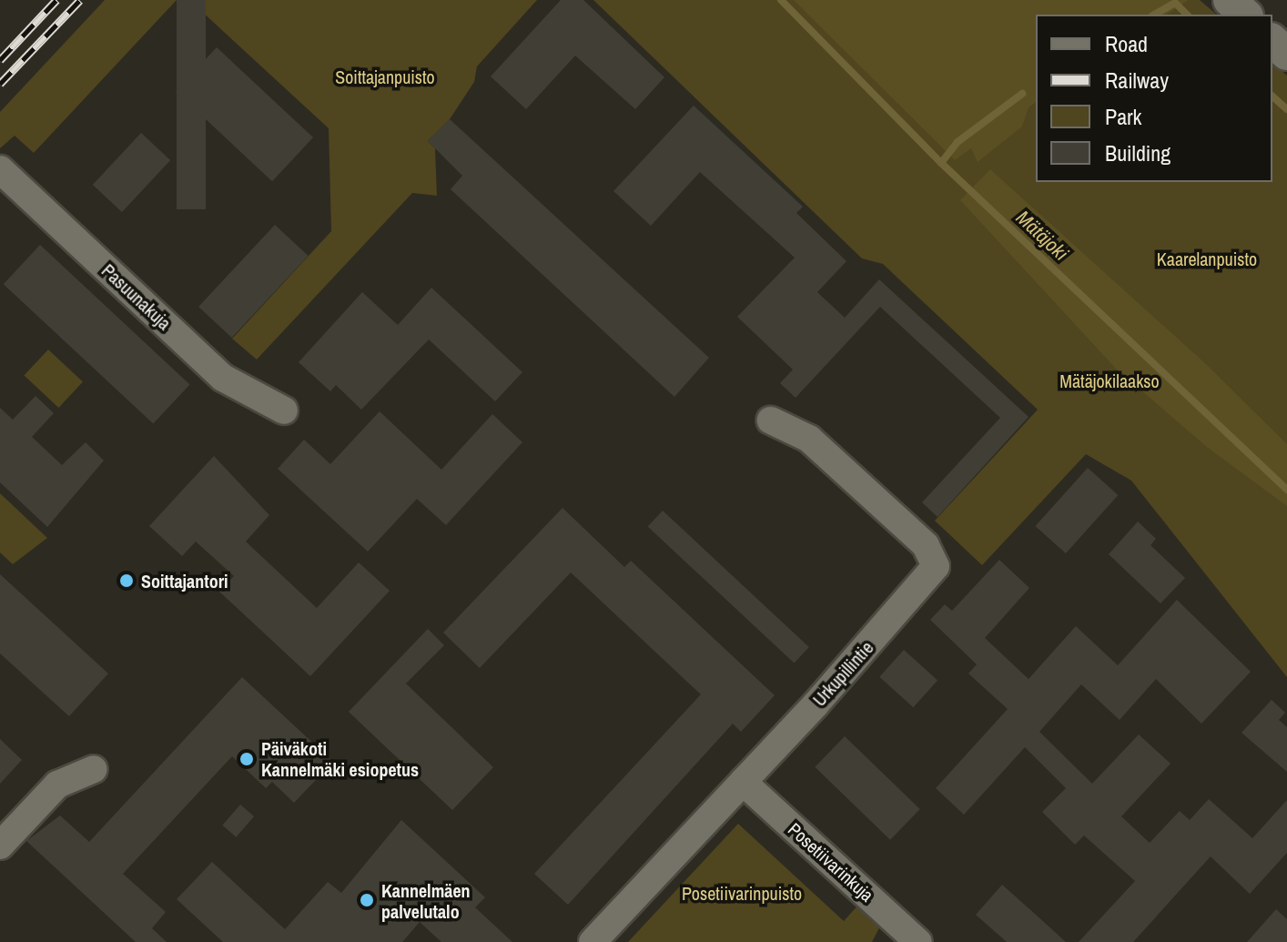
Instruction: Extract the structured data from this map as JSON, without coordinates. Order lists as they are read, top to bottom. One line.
{"streets":{"street":["Pasuunakuja","Urkupillintie","Posetiivarinkuja"]},"crossings":[["Urkupillintie","Posetiivarinkuja"]],"water":["Mätäjoki"],"parks":["Soittajanpuisto","Kaarelanpuisto","Mätäjokilaakso","Posetiivarinpuisto"],"places":["Soittajantori","Päiväkoti Kannelmäki esiopetus","Kannelmäen palvelutalo"],"legend":["Road","Railway","Park","Building"]}
